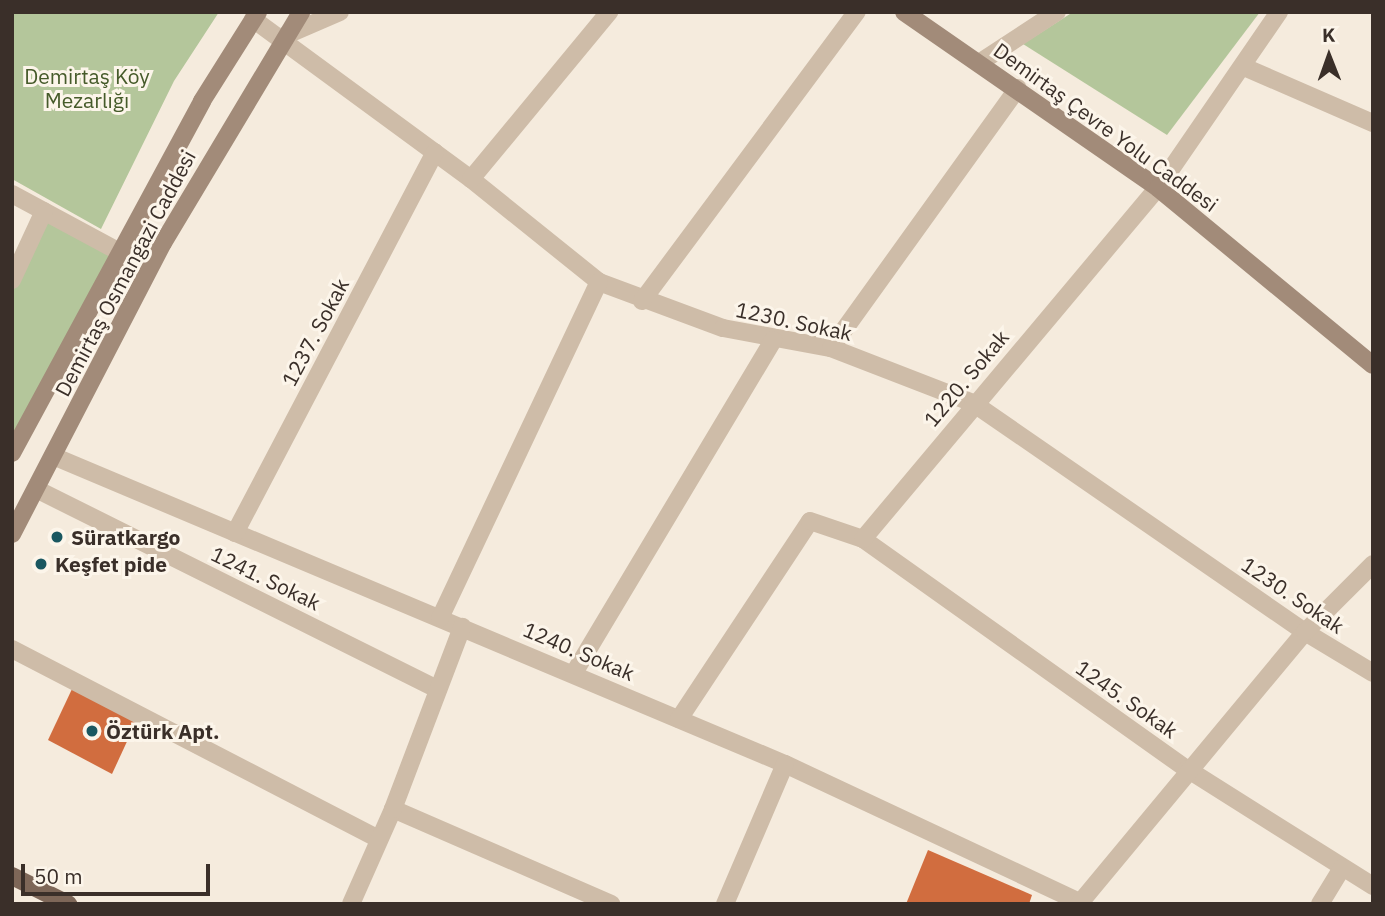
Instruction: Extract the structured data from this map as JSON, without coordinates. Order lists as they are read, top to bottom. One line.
{"streets":{"main road":["Demirtaş Çevre Yolu Caddesi","Demirtaş Osmangazi Caddesi"],"street":["1230. Sokak","1237. Sokak","1220. Sokak","1241. Sokak","1240. Sokak","1245. Sokak"]},"crossings":[["Demirtaş Çevre Yolu Caddesi","1220. Sokak"],["Demirtaş Osmangazi Caddesi","1230. Sokak"],["Demirtaş Osmangazi Caddesi","1241. Sokak"],["Demirtaş Osmangazi Caddesi","1240. Sokak"],["1230. Sokak","1237. Sokak"],["1230. Sokak","1220. Sokak"],["1237. Sokak","1240. Sokak"],["1220. Sokak","1245. Sokak"]],"parks":["Demirtaş Köy Mezarlığı"],"places":["Süratkargo","Keşfet pide","Öztürk Apt."],"scale_bar":"50 m","north":"top"}
